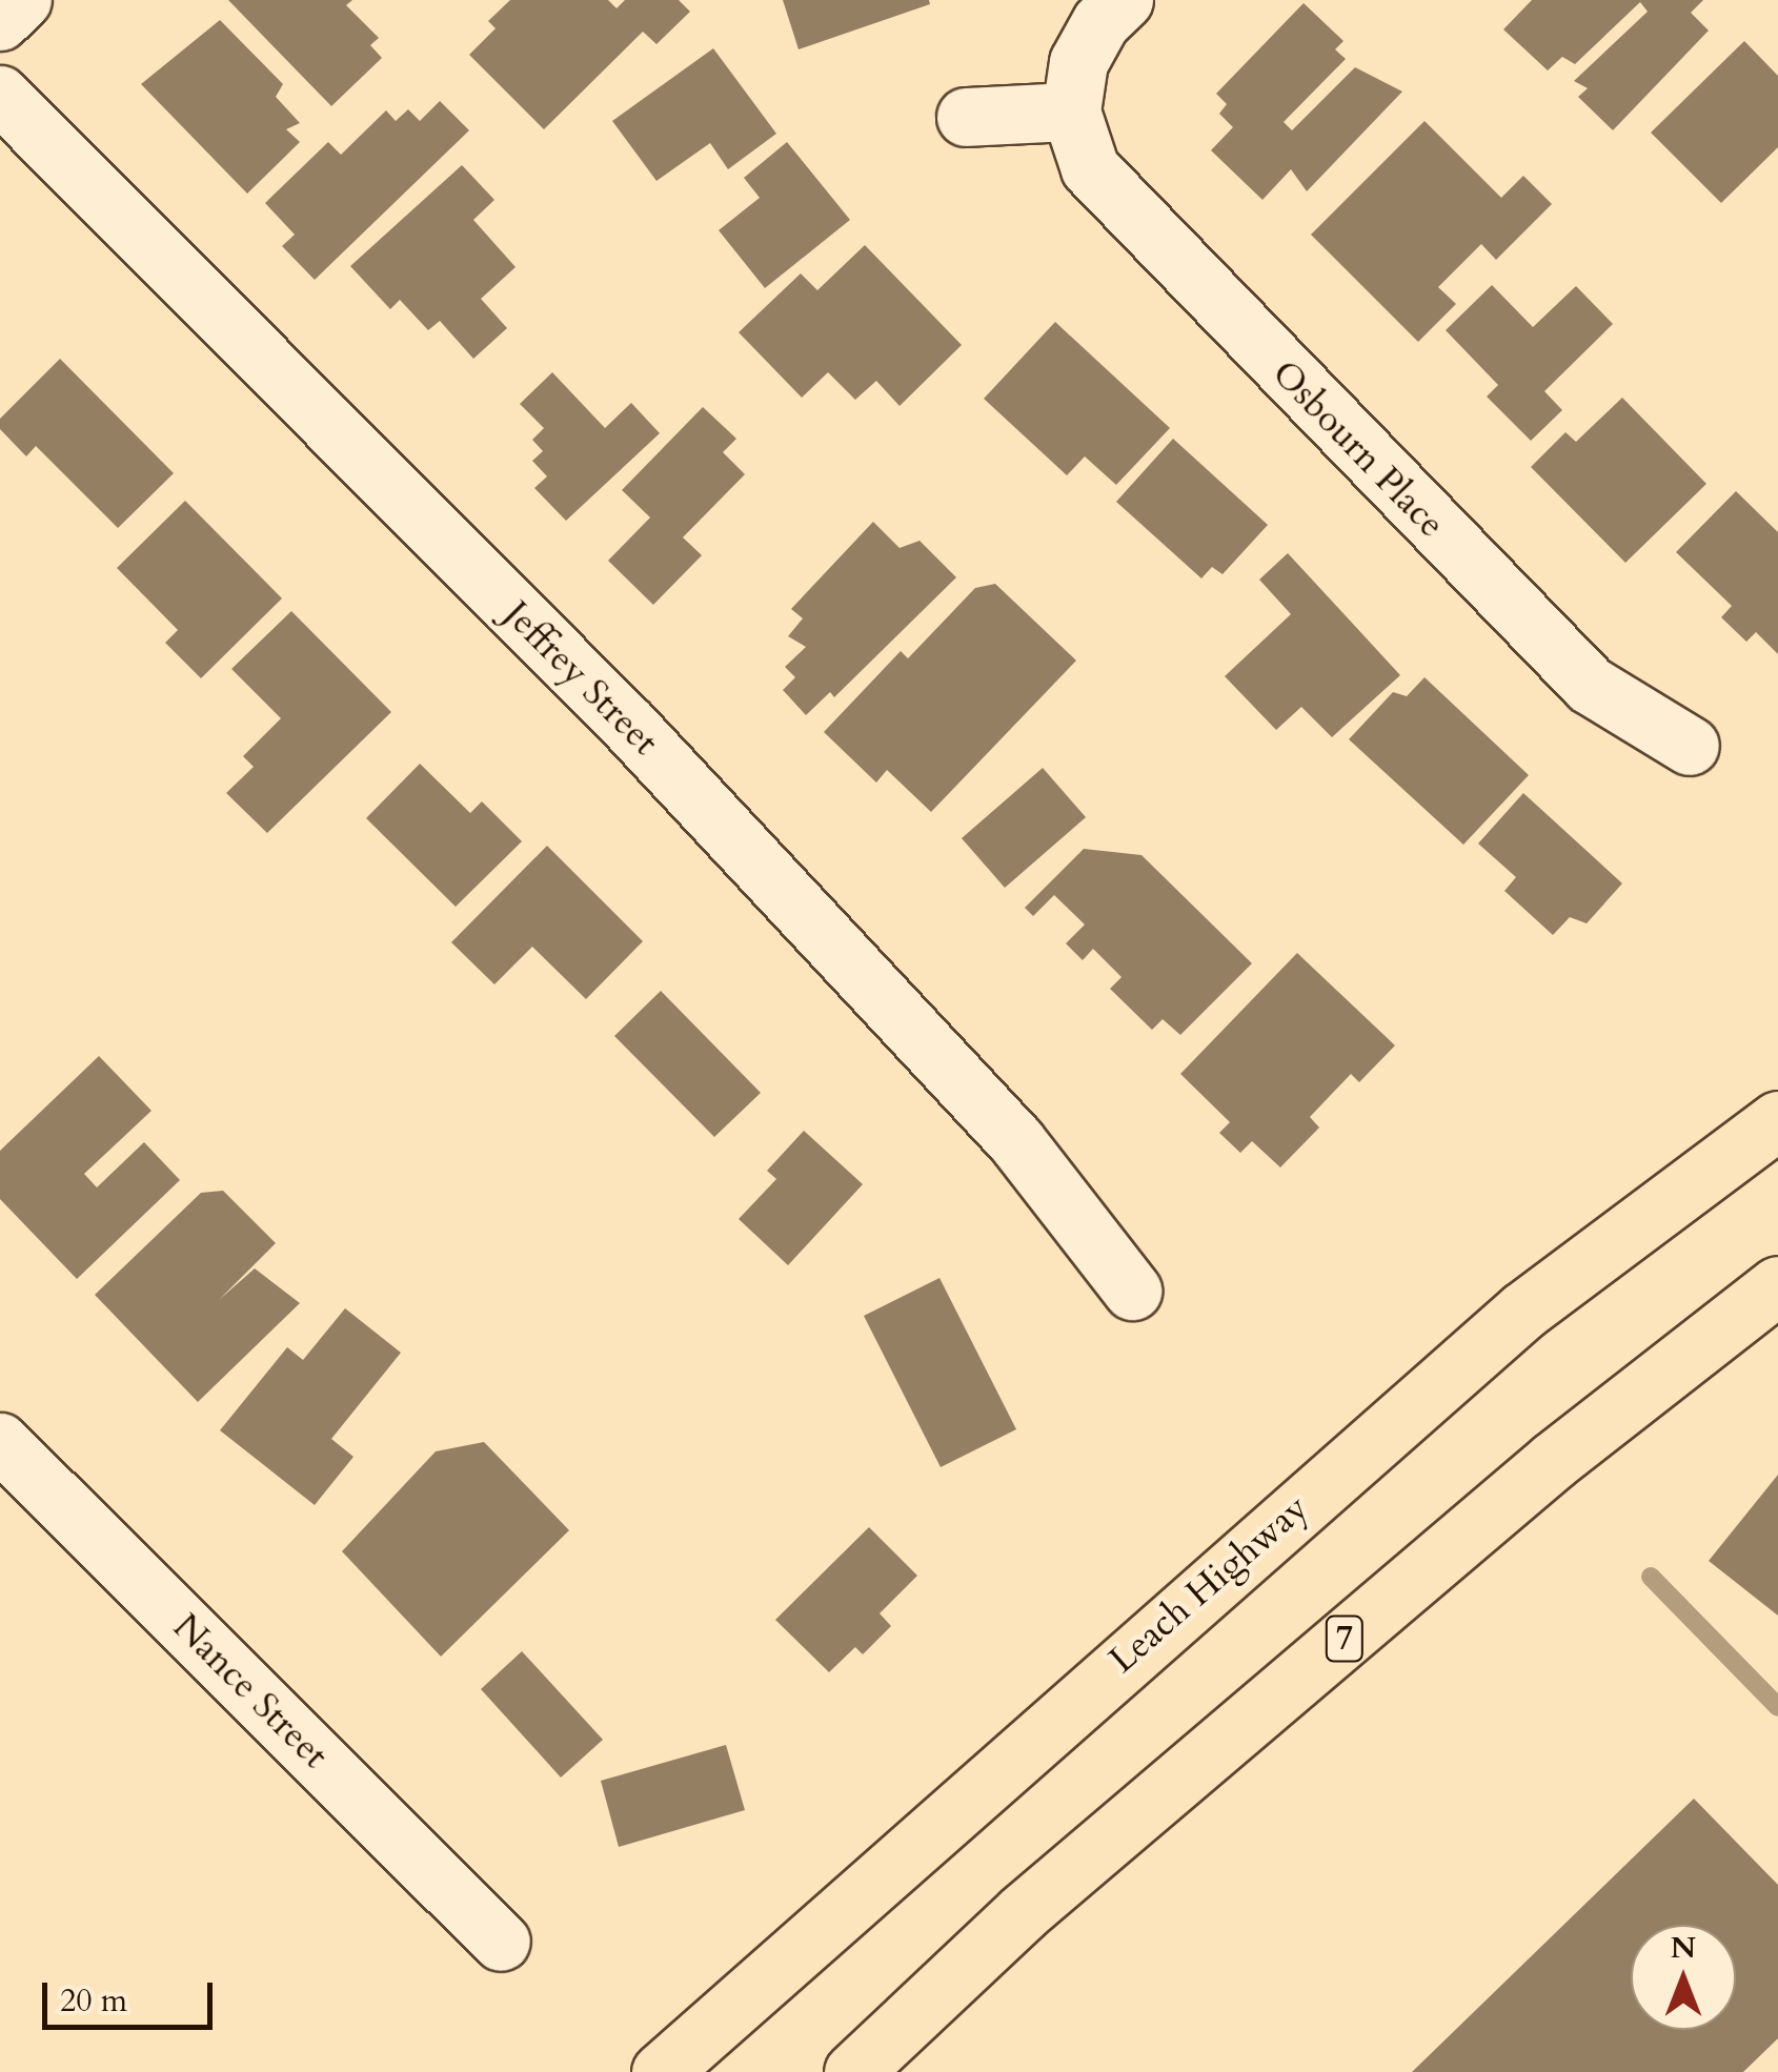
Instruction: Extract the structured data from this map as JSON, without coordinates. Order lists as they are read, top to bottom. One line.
{"streets":{"highway":["Leach Highway","7"],"street":["Osbourn Place","Jeffrey Street","Nance Street"]},"scale_bar":"20 m","north":"top"}
